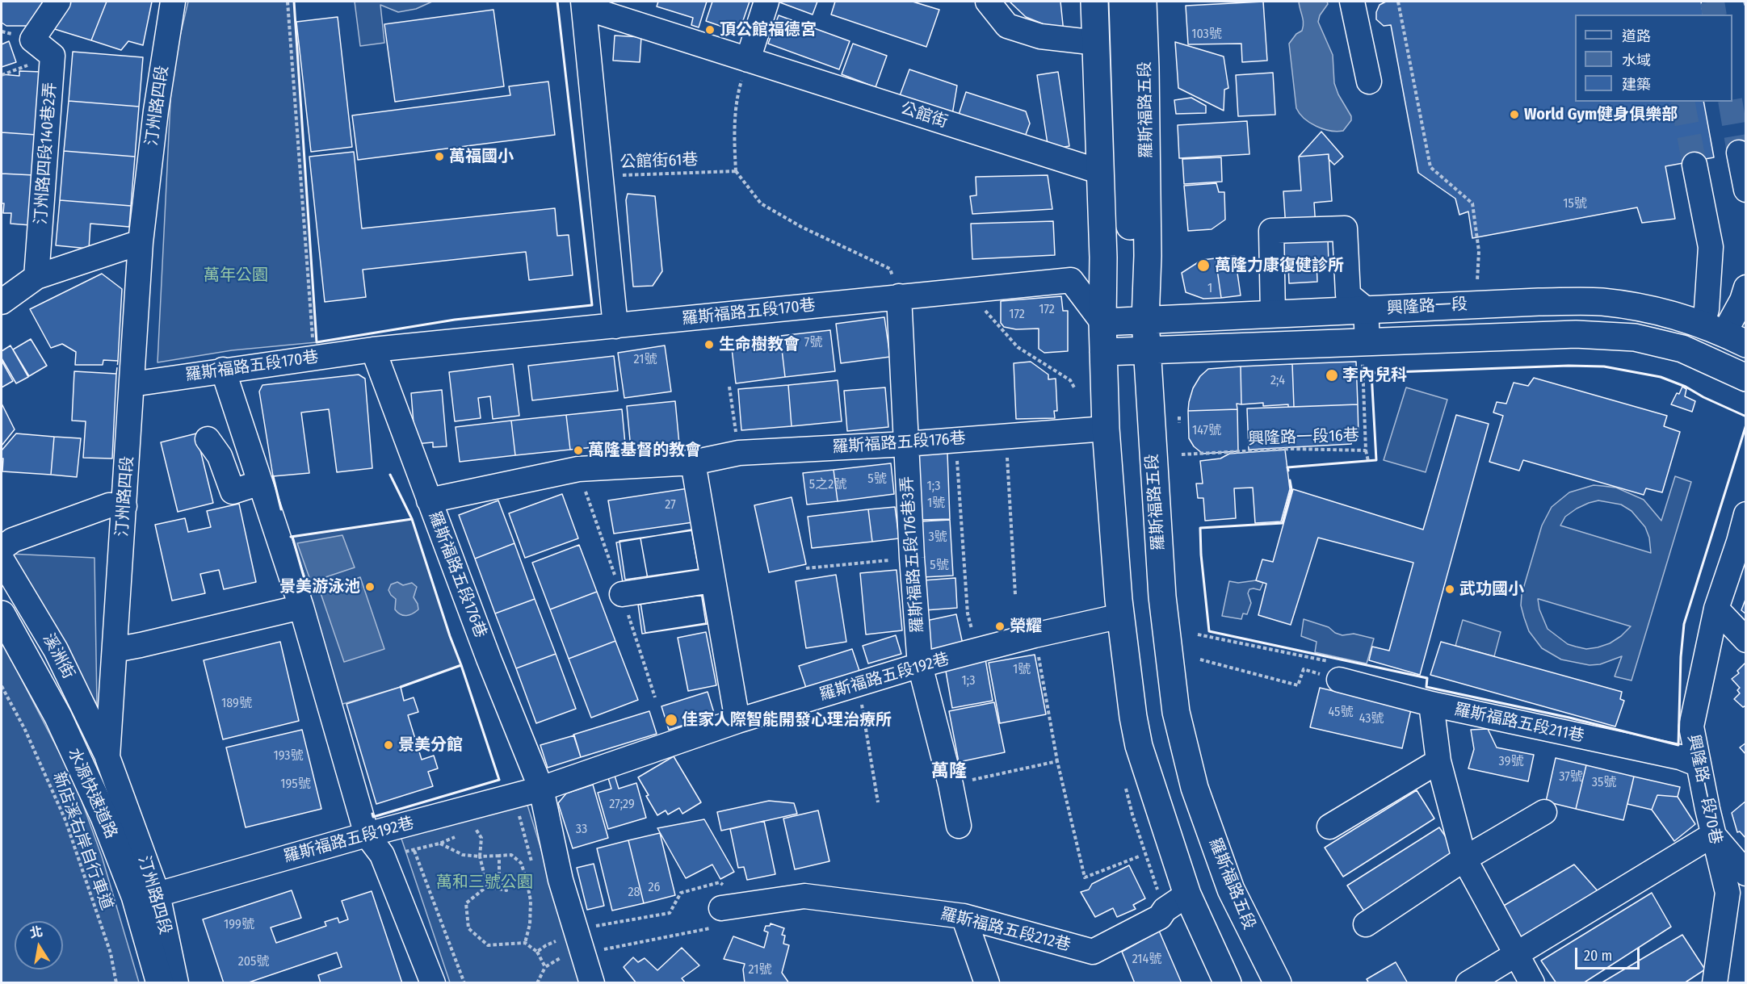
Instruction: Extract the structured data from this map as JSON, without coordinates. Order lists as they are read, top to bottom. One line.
{"streets":{"main road":["羅斯福路五段","興隆路一段","水源快速道路"],"street":["汀州路四段","公館街","汀州路四段140巷2弄","羅斯福路五段170巷","羅斯福路五段176巷","羅斯福路五段176巷3弄","溪洲街","羅斯福路五段192巷","羅斯福路五段211巷","興隆路一段70巷","羅斯福路五段212巷"],"path":["公館街61巷","興隆路一段16巷","新店溪右岸自行車道"]},"crossings":[["汀州路四段","羅斯福路五段170巷"],["汀州路四段","溪洲街"],["汀州路四段","羅斯福路五段192巷"],["羅斯福路五段","興隆路一段"],["公館街","公館街61巷"],["公館街","羅斯福路五段170巷"],["興隆路一段","羅斯福路五段170巷"],["興隆路一段","興隆路一段16巷"],["羅斯福路五段170巷","羅斯福路五段176巷3弄"],["羅斯福路五段176巷","羅斯福路五段176巷3弄"],["羅斯福路五段176巷","羅斯福路五段192巷"],["羅斯福路五段176巷3弄","羅斯福路五段192巷"],["羅斯福路五段211巷","興隆路一段70巷"]],"districts":["萬隆"],"parks":["萬年公園","萬和三號公園"],"places":["頂公館福德宮","World Gym健身俱樂部","萬福國小","萬隆力康復健診所","生命樹教會","李內兒科","萬隆基督的教會","景美游泳池","武功國小","榮耀","佳家人際智能開發心理治療所","景美分館"],"house_numbers":["103號","15號","1","172","172","7號","21號","2;4","147號","5號","5之2號","1;3","1號","27","3號","5號","1號","1;3","189號","45號","43號","193號","39號","37號","35號","195號","27;29","33","26","28","199號","214號","205號","21號"],"legend":["道路","水域","建築"],"scale_bar":"20 m","north":"top"}
